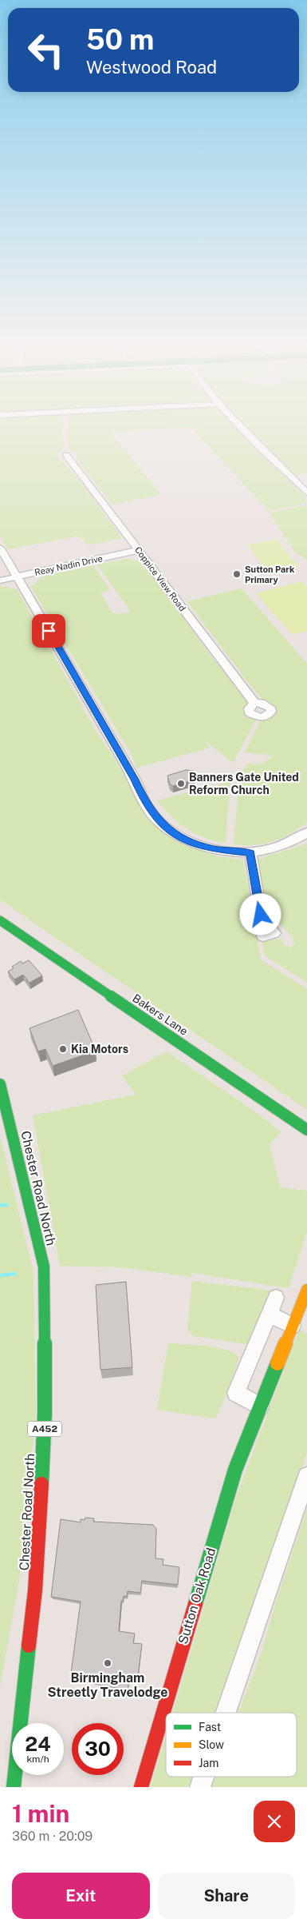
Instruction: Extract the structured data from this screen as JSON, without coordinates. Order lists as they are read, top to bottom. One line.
{"streets":{"main road":["Bakers Lane","Chester Road North","A452","Sutton Oak Road"],"street":["Reay Nadin Drive","Coppice View Road"]},"crossings":[["Reay Nadin Drive","Coppice View Road"]],"places":["Sutton Park Primary","Banners Gate United Reform Church","Kia Motors","Birmingham Streetly Travelodge"],"legend":["Fast","Slow","Jam"],"page":{"turn":["50 m","Westwood Road"],"speed":"24 km/h","limit":"30","heading":["1 min","360 m · 20:09"],"buttons":["Exit","Share"]}}
